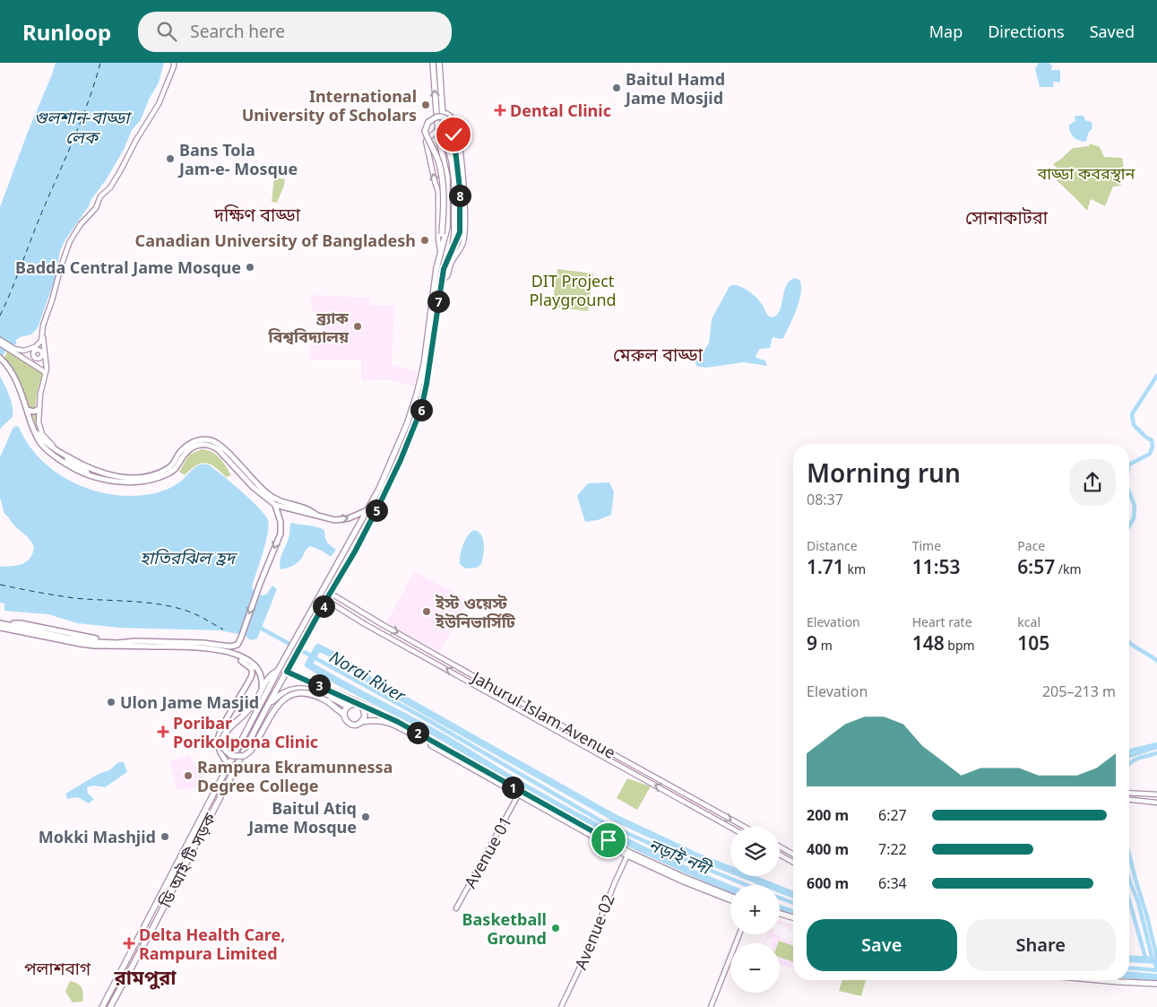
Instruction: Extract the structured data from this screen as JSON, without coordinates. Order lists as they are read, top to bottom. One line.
{"streets":{"main road":["ডি আই টি সড়ক"],"street":["Jahurul Islam Avenue","Avenue 01","Avenue 02"]},"crossings":[["Jahurul Islam Avenue","ডি আই টি সড়ক"]],"districts":["দক্ষিণ বাড্ডা","সোনাকাটরা","মেরুল বাড্ডা","পলাশবাগ","রামপুরা"],"water":["গুলশান-বাড্ডা লেক","হাতিরঝিল হ্রদ","Norai River","নড়াই নদী"],"parks":["বাড্ডা কবরস্থান","DIT Project Playground"],"places":{"other":["Baitul Hamd Jame Mosjid","International University of Scholars","Bans Tola Jam-e- Mosque","Canadian University of Bangladesh","Badda Central Jame Mosque","ব্র্যাক বিশ্ববিদ্যালয়","ইস্ট ওয়েস্ট ইউনিভার্সিটি","Ulon Jame Masjid","Rampura Ekramunnessa Degree College","Baitul Atiq Jame Mosque","Mokki Mashjid","Basketball Ground"],"health":["Dental Clinic","Poribar Porikolpona Clinic","Delta Health Care, Rampura Limited"]},"page":{"header":"Runloop","search":"Search here","nav":["Map","Directions","Saved"],"pins":["8","7","6","5","4","3","2","1"],"heading":["Morning run","08:37"],"stats":[["Distance","1.71 km"],["Time","11:53"],["Pace","6:57 /km"],["Elevation","9 m"],["Heart rate","148 bpm"],["kcal","105"]],"chart":["Elevation","205–213 m"],"list":[{"name":"200 m","note":"6:27"},{"name":"400 m","note":"7:22"},{"name":"600 m","note":"6:34"}],"map_buttons":["+","−"],"buttons":["Save","Share"]}}
